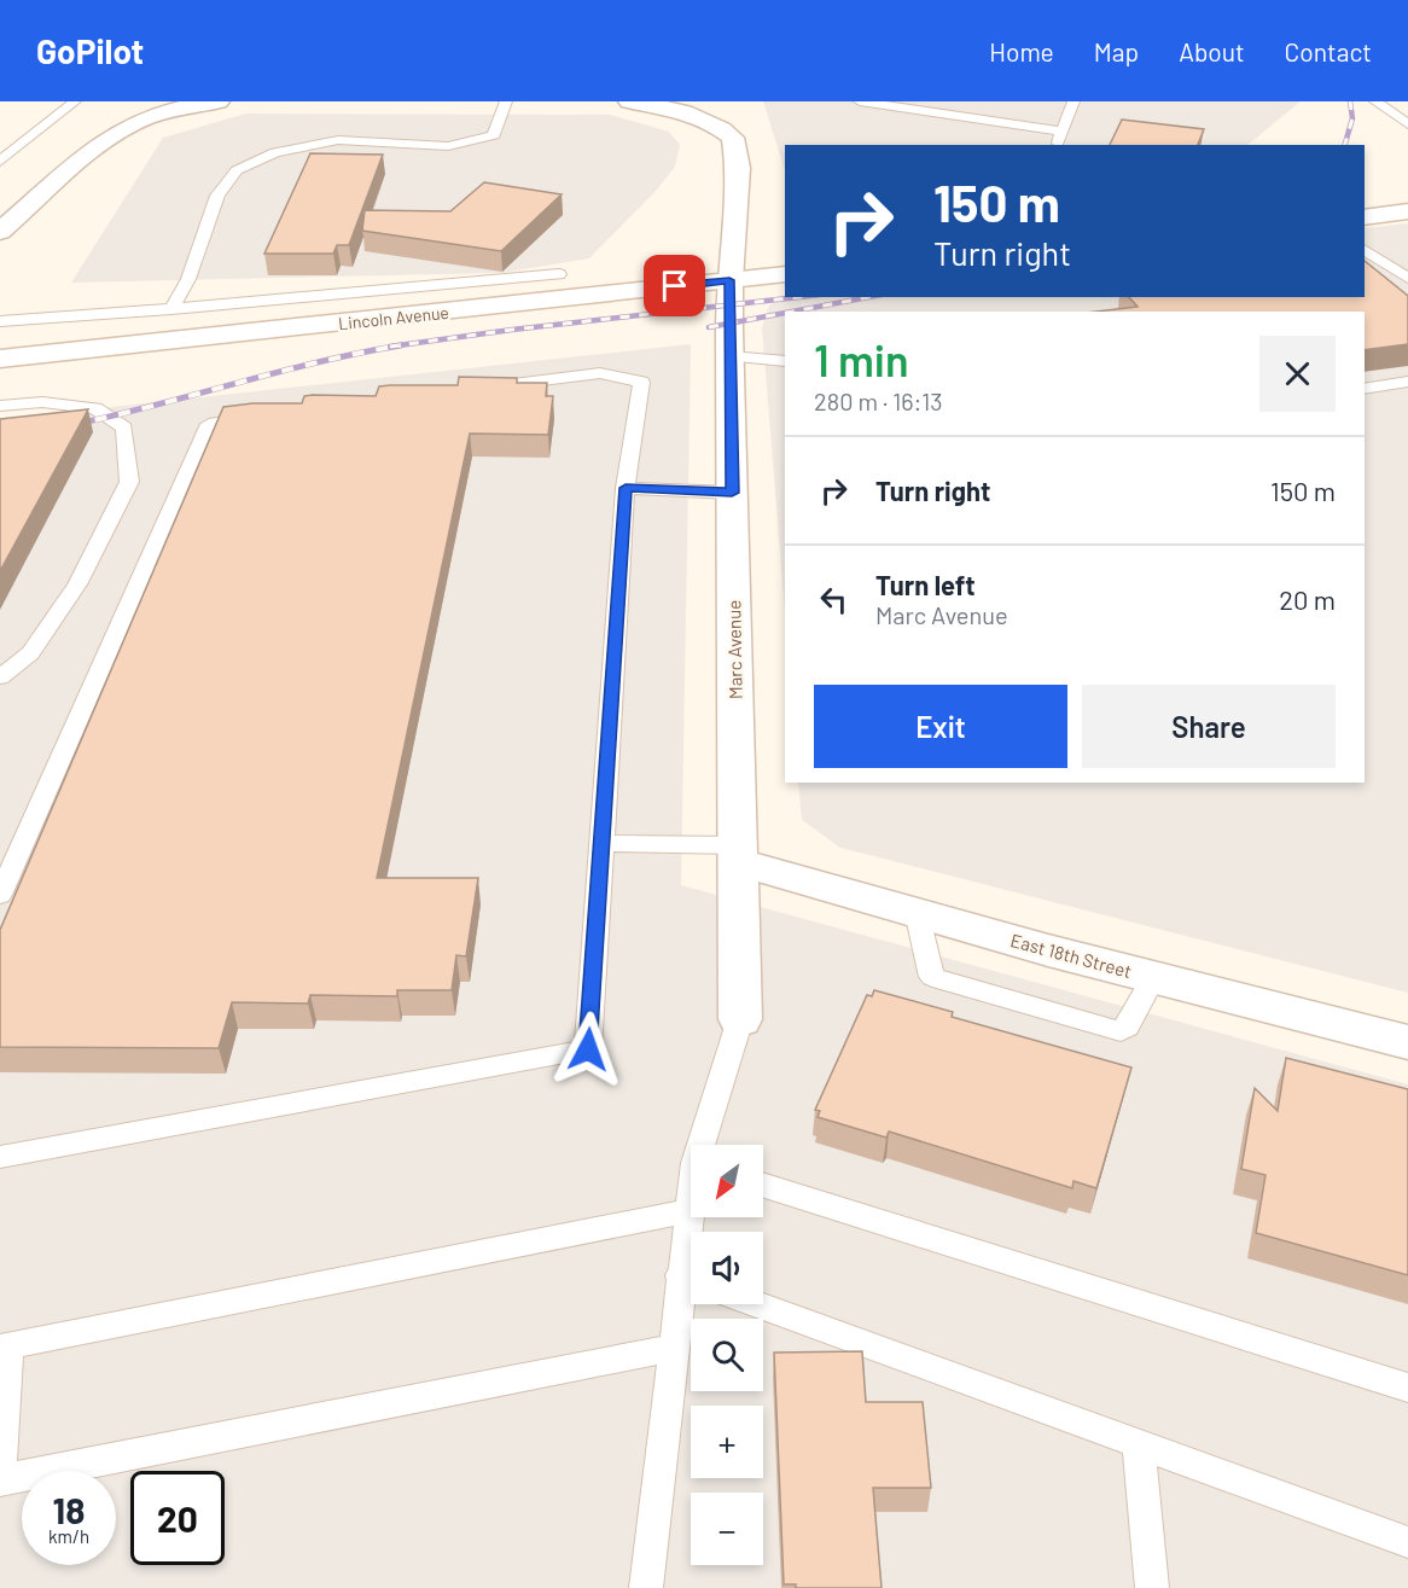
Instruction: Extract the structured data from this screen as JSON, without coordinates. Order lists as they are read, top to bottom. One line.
{"streets":{"street":["Lincoln Avenue","Marc Avenue","East 18th Street"]},"crossings":[["Lincoln Avenue","Marc Avenue"],["Marc Avenue","East 18th Street"]],"north":"bottom left","page":{"header":"GoPilot","nav":["Home","Map","About","Contact"],"turn":["150 m","Turn right"],"heading":["1 min","280 m · 16:13"],"list":[{"name":"Turn right","value":"150 m"},{"name":"Turn left","note":"Marc Avenue","value":"20 m"}],"buttons":["Exit","Share"],"map_buttons":["+","−"],"speed":"18 km/h","limit":"20"}}
